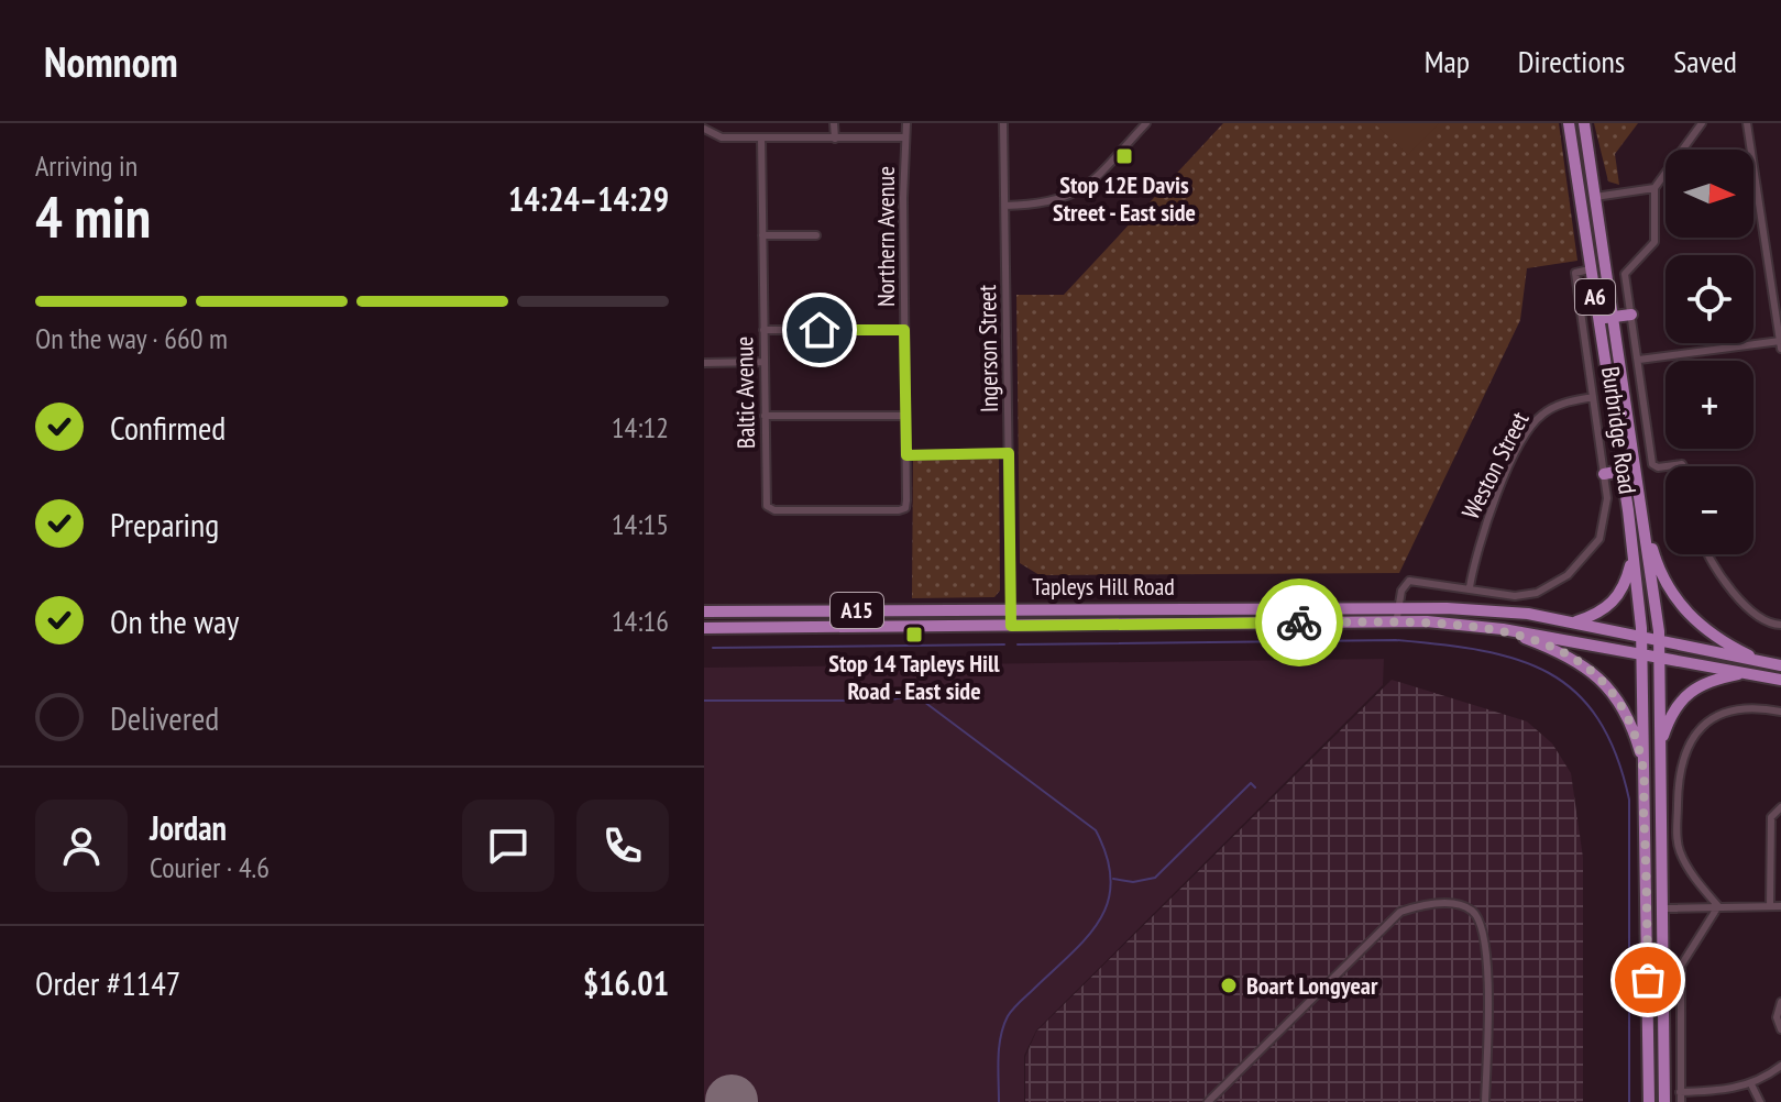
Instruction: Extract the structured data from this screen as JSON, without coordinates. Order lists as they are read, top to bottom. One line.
{"streets":{"main road":["A6","Burbridge Road","Tapleys Hill Road","A15"],"street":["Northern Avenue","Ingerson Street","Baltic Avenue","Weston Street"]},"crossings":[["Northern Avenue","Baltic Avenue"],["A6","Burbridge Road"],["A6","Tapleys Hill Road"],["Ingerson Street","Tapleys Hill Road"],["Burbridge Road","Weston Street"],["Burbridge Road","Tapleys Hill Road"]],"places":{"transit":["Stop 12E Davis Street - East side","Stop 14 Tapleys Hill Road - East side"],"other":["Boart Longyear"]},"north":"right","page":{"header":"Nomnom","nav":["Map","Directions","Saved"],"heading":["4 min","Arriving in","14:24–14:29"],"panel":["Jordan","Courier · 4.6","Order #1147","$16.01"],"map_buttons":["+","−"],"bar":"On the way · 660 m","list":[["Confirmed","14:12"],["Preparing","14:15"],["On the way","14:16"],"Delivered"]}}
